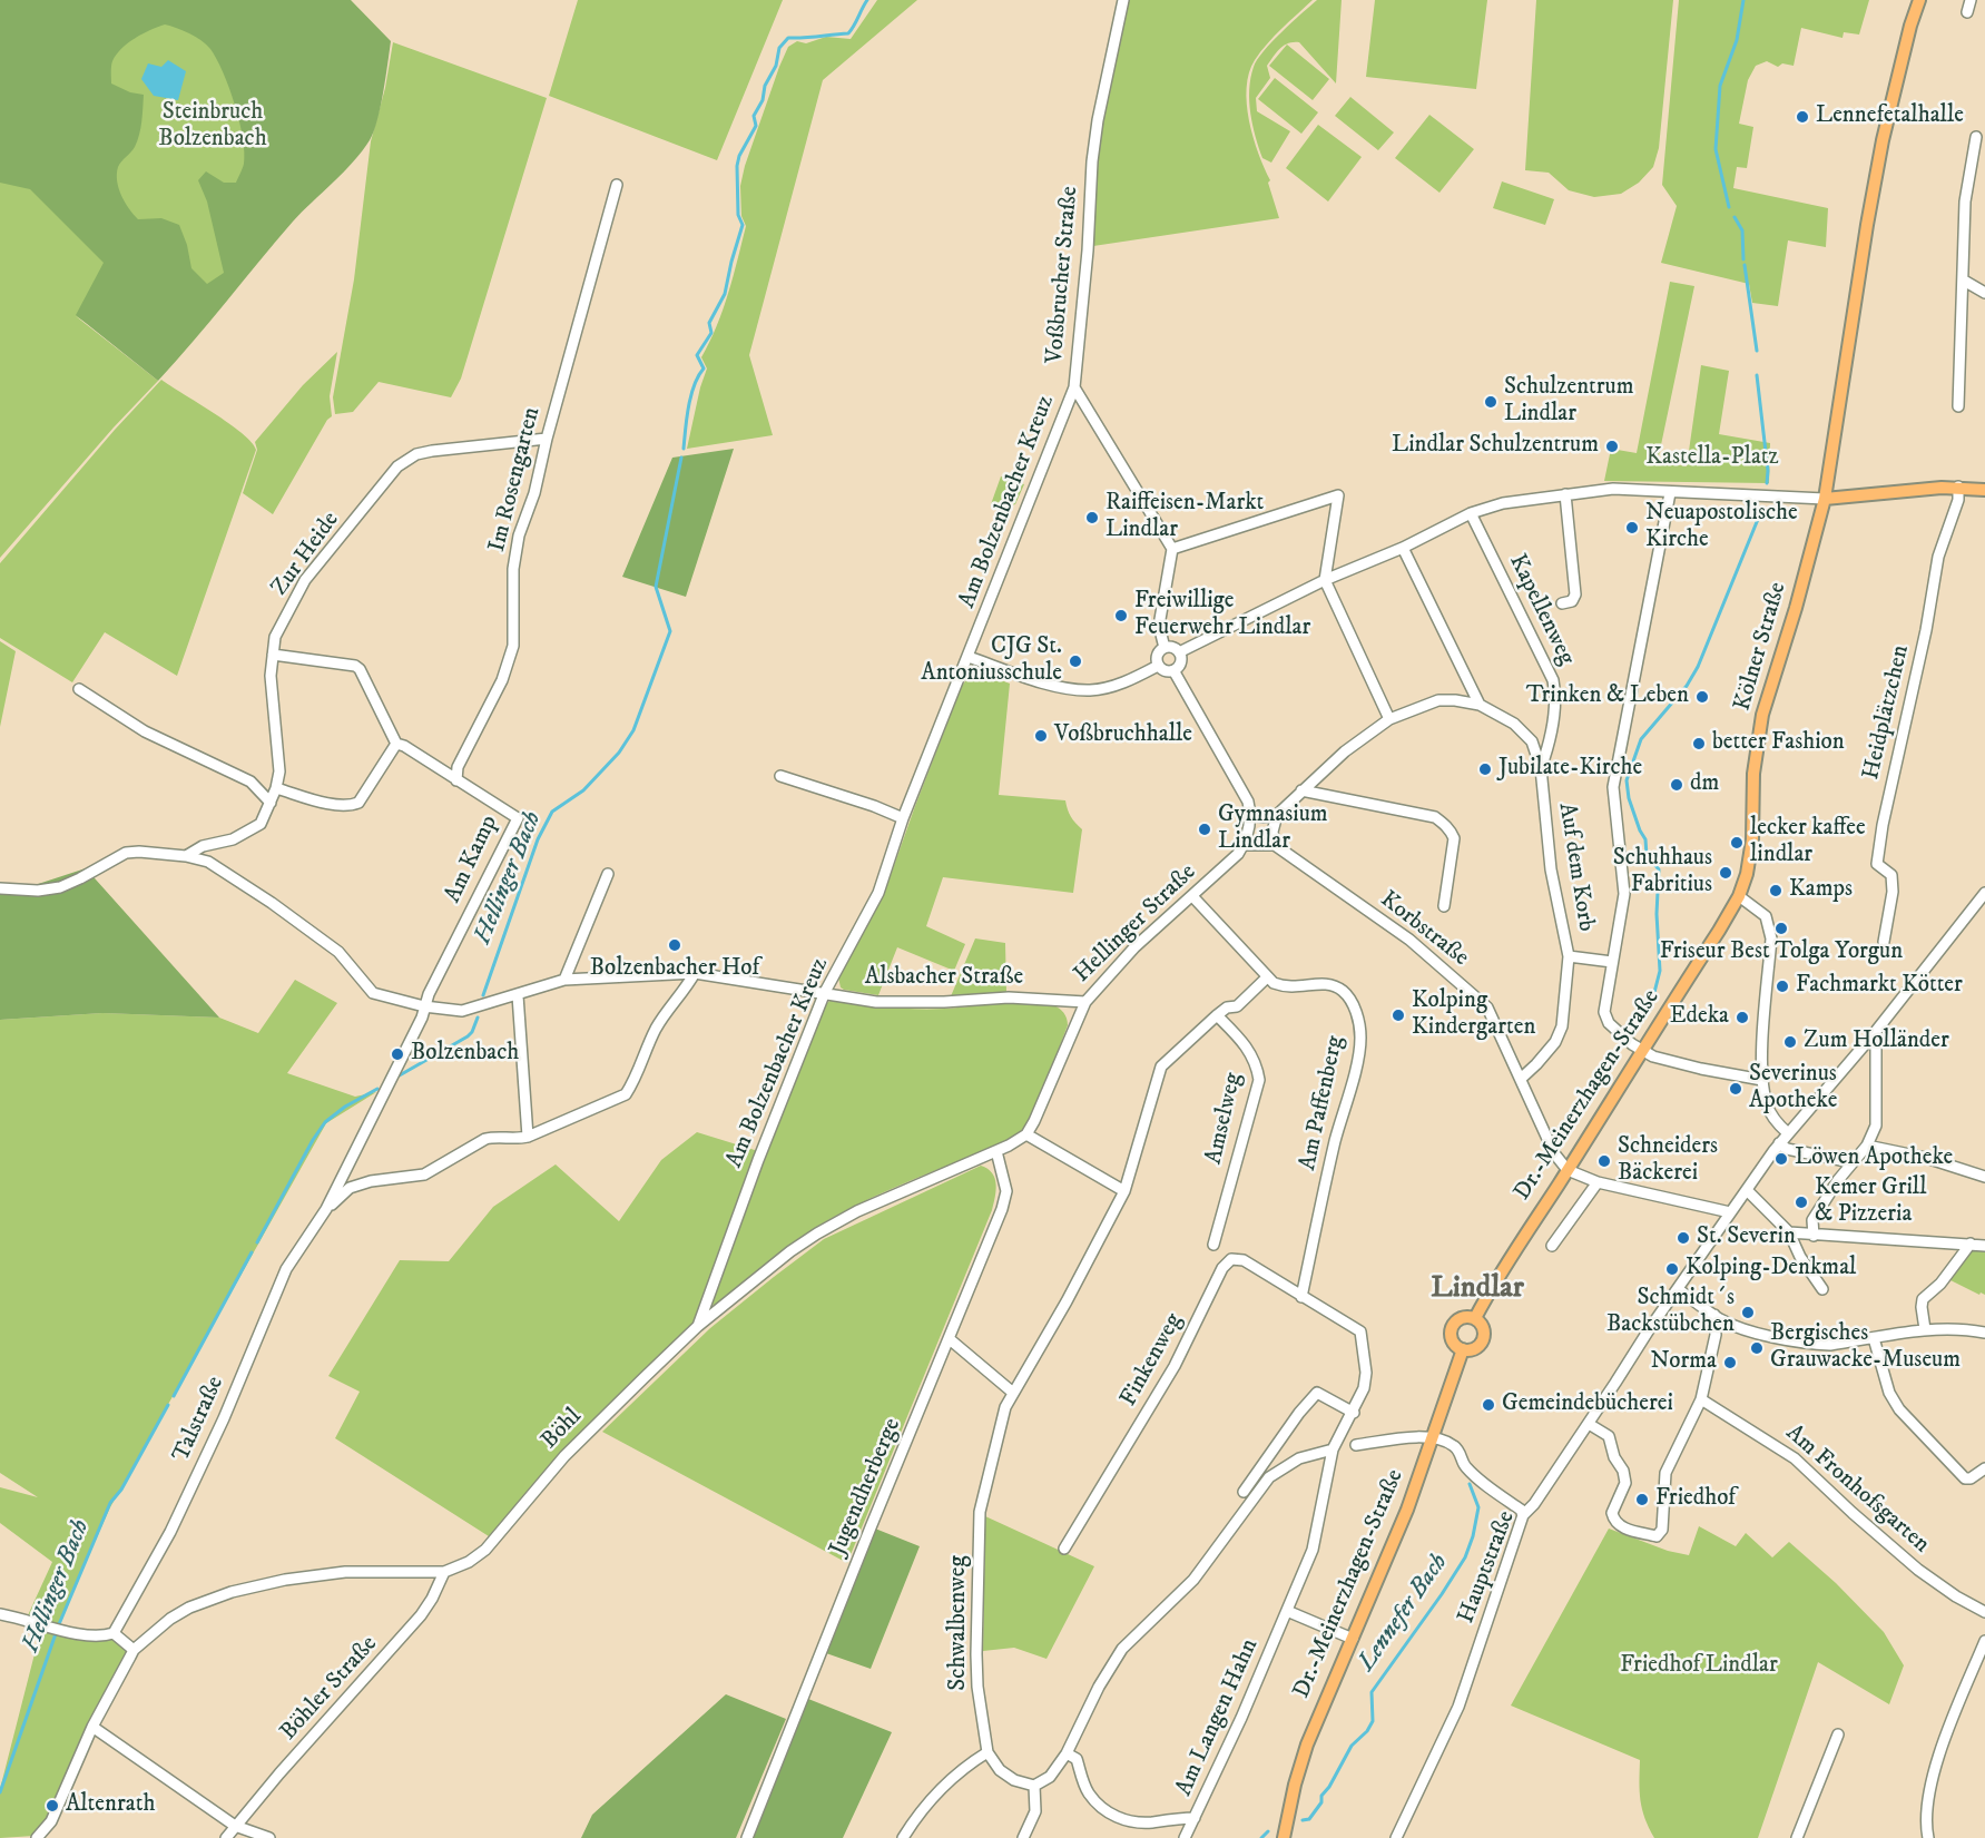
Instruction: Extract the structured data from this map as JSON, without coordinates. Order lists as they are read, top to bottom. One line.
{"streets":{"main road":["Kölner Straße","Dr.-Meinerzhagen-Straße"],"street":["Voßbrucher Straße","Im Rosengarten","Am Bolzenbacher Kreuz","Zur Heide","Kapellenweg","Heidplätzchen","Am Kamp","Auf dem Korb","Hellinger Straße","Korbstraße","Alsbacher Straße","Am Paffenberg","Amselweg","Finkenweg","Talstraße","Böhl","Jugendherberge","Am Fronhofsgarten","Hauptstraße","Schwalbenweg","Böhler Straße","Am Langen Hahn"]},"crossings":[["Voßbrucher Straße","Am Bolzenbacher Kreuz"],["Im Rosengarten","Zur Heide"],["Im Rosengarten","Am Kamp"],["Am Bolzenbacher Kreuz","Alsbacher Straße"],["Am Bolzenbacher Kreuz","Böhl"],["Zur Heide","Alsbacher Straße"],["Kapellenweg","Auf dem Korb"],["Kölner Straße","Dr.-Meinerzhagen-Straße"],["Am Kamp","Alsbacher Straße"],["Am Kamp","Talstraße"],["Auf dem Korb","Korbstraße"],["Hellinger Straße","Alsbacher Straße"],["Hellinger Straße","Am Paffenberg"],["Korbstraße","Dr.-Meinerzhagen-Straße"],["Alsbacher Straße","Talstraße"],["Am Paffenberg","Finkenweg"],["Am Paffenberg","Schwalbenweg"],["Am Paffenberg","Am Langen Hahn"],["Amselweg","Schwalbenweg"],["Finkenweg","Am Langen Hahn"],["Böhl","Jugendherberge"],["Böhl","Böhler Straße"]],"districts":["Lindlar"],"water":["Hellinger Bach","Lennefer Bach"],"parks":["Steinbruch Bolzenbach","Kastella-Platz","Friedhof Lindlar"],"places":["Lennefetalhalle","Schulzentrum Lindlar","Lindlar Schulzentrum","Raiffeisen-Markt Lindlar","Neuapostolische Kirche","Freiwillige Feuerwehr Lindlar","CJG St. Antoniusschule","Trinken & Leben","Voßbruchhalle","better Fashion","Jubilate-Kirche","dm","Gymnasium Lindlar","lecker kaffee lindlar","Schuhhaus Fabritius","Kamps","Friseur Best Tolga Yorgun","Bolzenbacher Hof","Fachmarkt Kötter","Kolping Kindergarten","Edeka","Zum Holländer","Bolzenbach","Severinus Apotheke","Löwen Apotheke","Schneiders Bäckerei","Kemer Grill & Pizzeria","St. Severin","Kolping-Denkmal","Schmidt´s Backstübchen","Bergisches Grauwacke-Museum","Norma","Gemeindebücherei","Friedhof","Altenrath"]}
